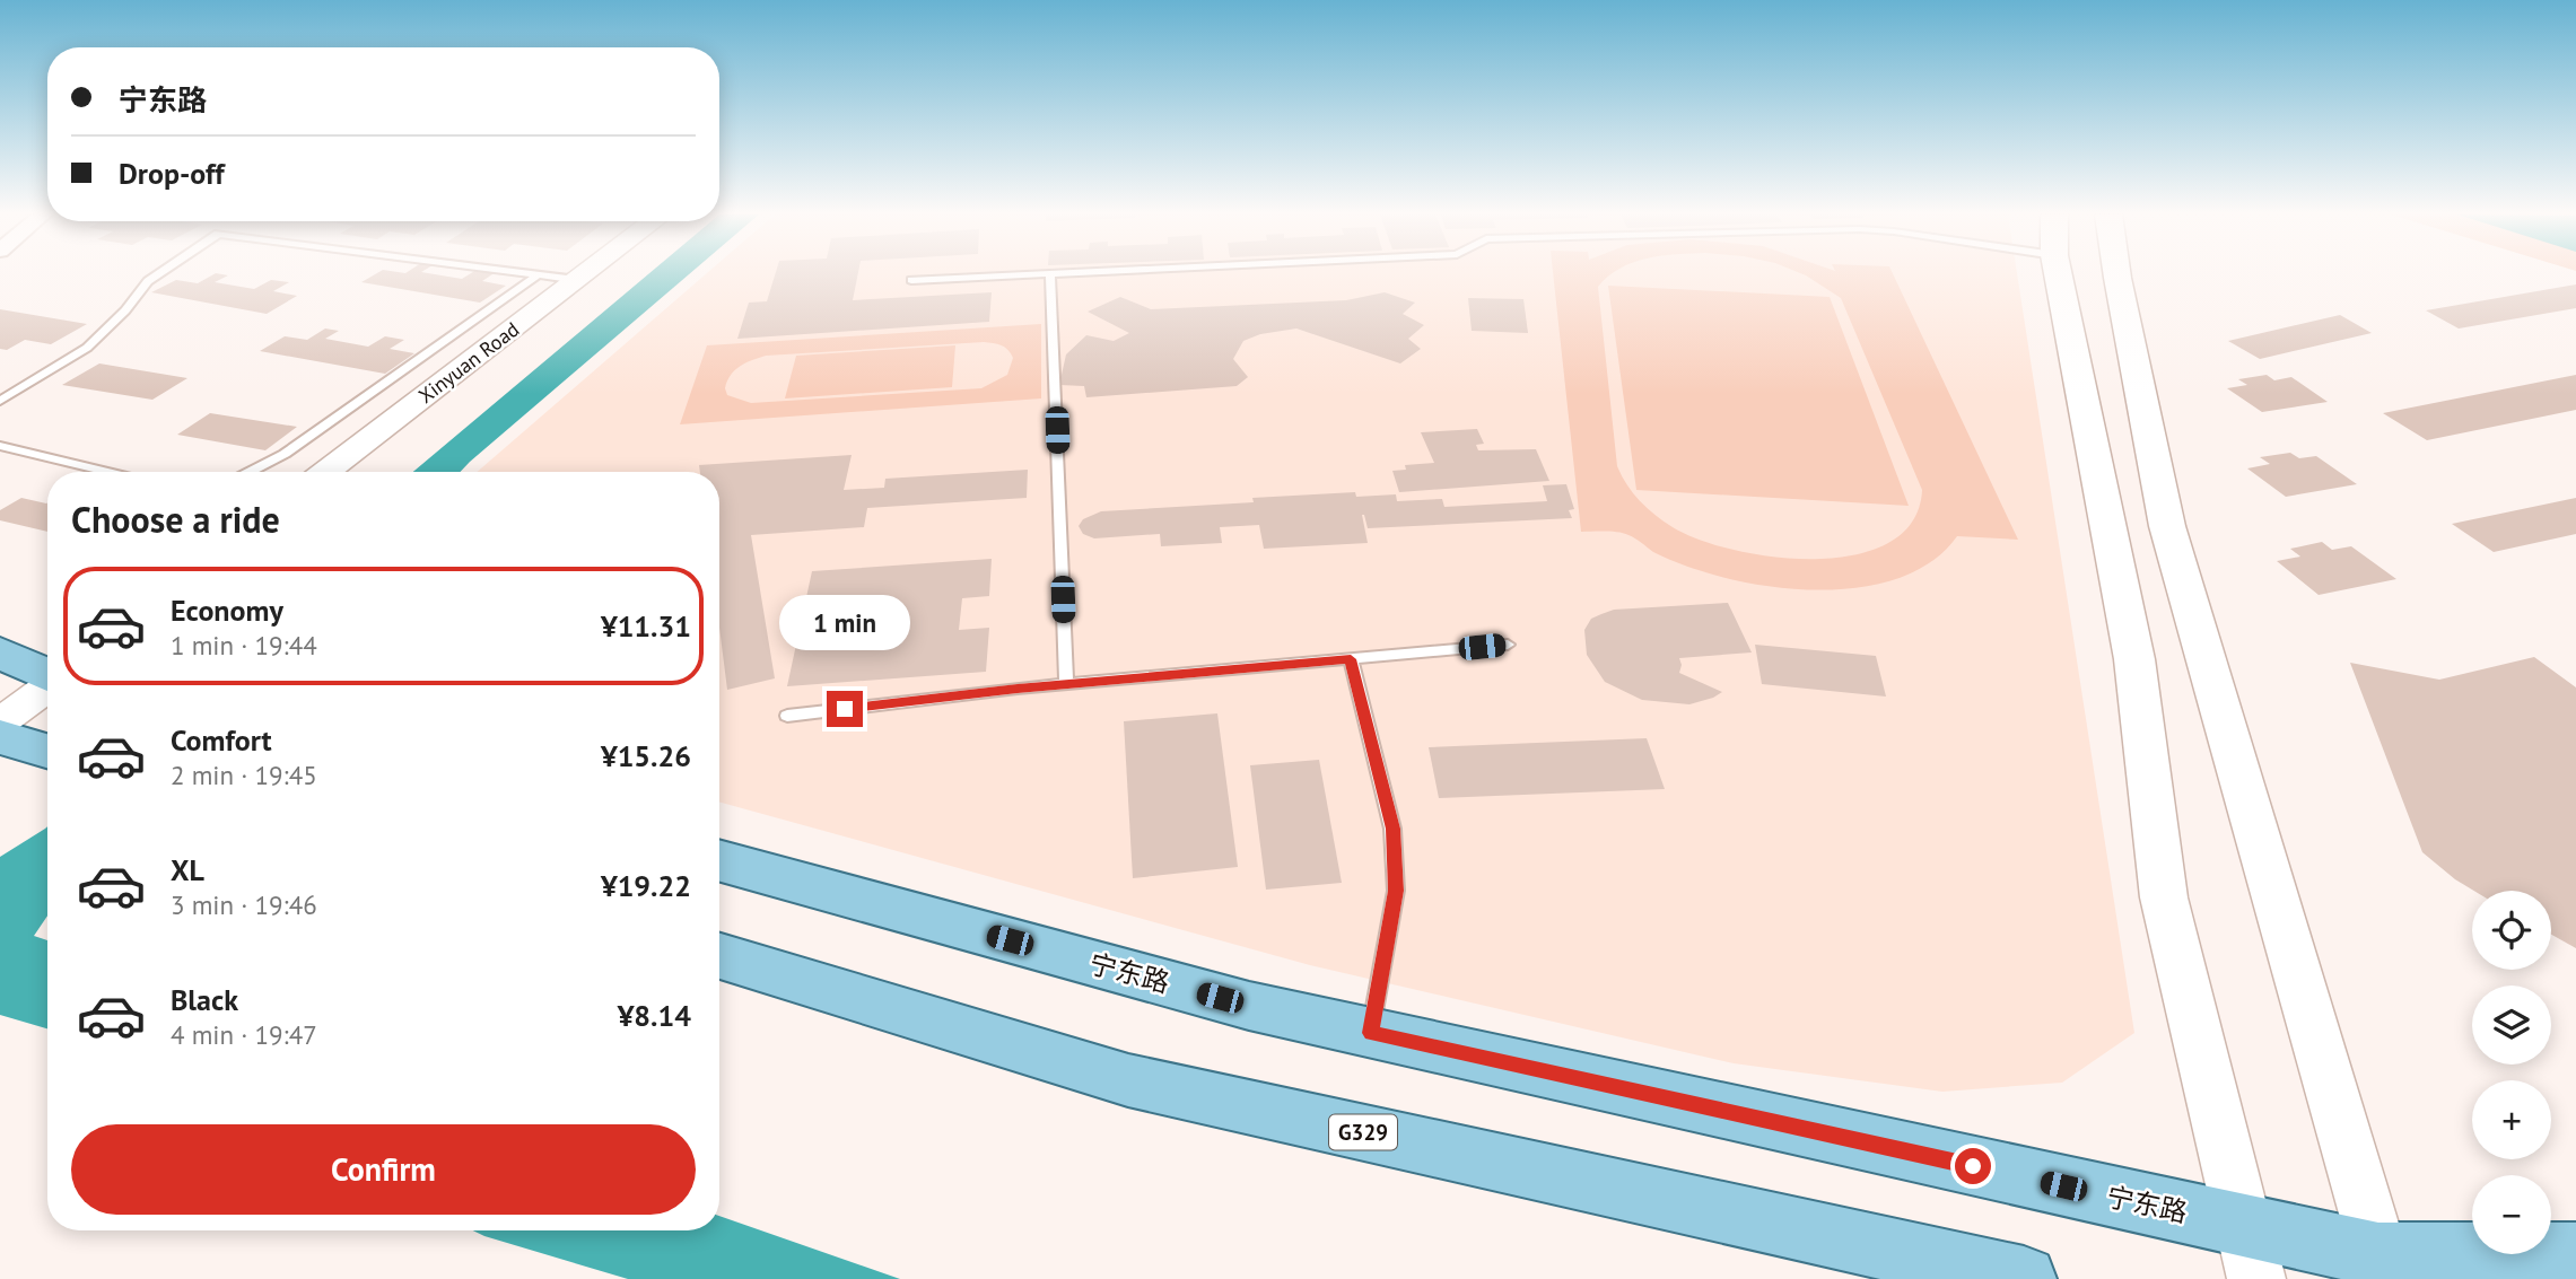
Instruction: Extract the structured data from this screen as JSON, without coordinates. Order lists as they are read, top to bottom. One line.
{"streets":{"main road":["宁东路","G329"],"street":["Xinyuan Road"]},"page":{"banner":["宁东路","Drop-off"],"heading":"Choose a ride","list":[{"name":"Economy","note":"1 min · 19:44","value":"¥11.31"},{"name":"Comfort","note":"2 min · 19:45","value":"¥15.26"},{"name":"XL","note":"3 min · 19:46","value":"¥19.22"},{"name":"Black","note":"4 min · 19:47","value":"¥8.14"}],"bubble":"1 min","map_buttons":["+","−"],"buttons":"Confirm"}}
